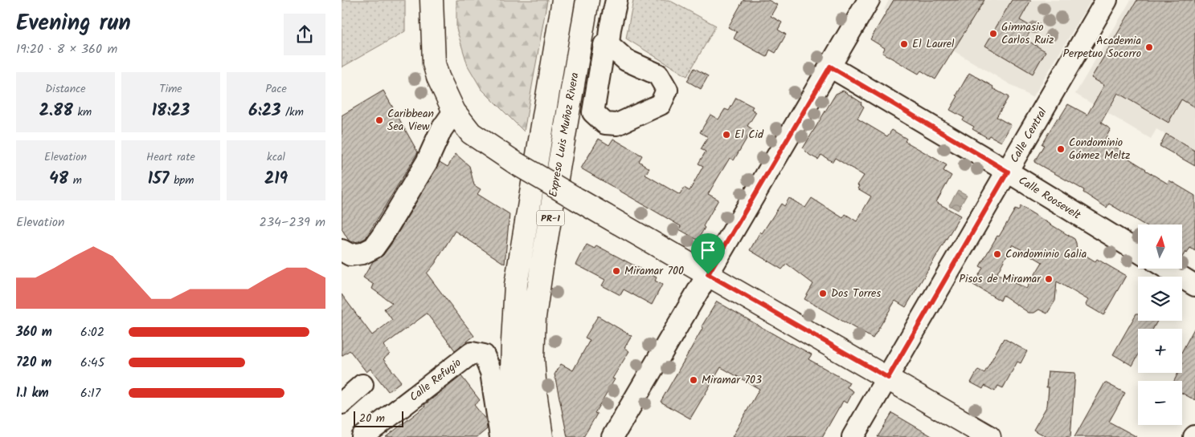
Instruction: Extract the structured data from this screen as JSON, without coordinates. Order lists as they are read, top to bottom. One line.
{"streets":{"main road":["Expreso Luis Muñoz Rivera","PR-1"],"street":["Calle Central","Calle Roosevelt","Calle Refugio"]},"crossings":[["Calle Central","Calle Roosevelt"]],"places":["Gimnasio Carlos Ruiz","El Laurel","Academia Perpetuo Socorro","Caribbean Sea View","El Cid","Condominio Gómez Meltz","Condominio Galia","Miramar 700","Pisos de Miramar","Dos Torres","Miramar 703"],"scale_bar":"20 m","north":"top","page":{"heading":["Evening run","19:20 · 8 × 360 m"],"stats":[["Distance","2.88 km"],["Time","18:23"],["Pace","6:23 /km"],["Elevation","48 m"],["Heart rate","157 bpm"],["kcal","219"]],"chart":["Elevation","234–239 m"],"map_buttons":["+","−"],"list":[{"name":"360 m","note":"6:02"},{"name":"720 m","note":"6:45"},{"name":"1.1 km","note":"6:17"}],"scale":"20 m"}}
